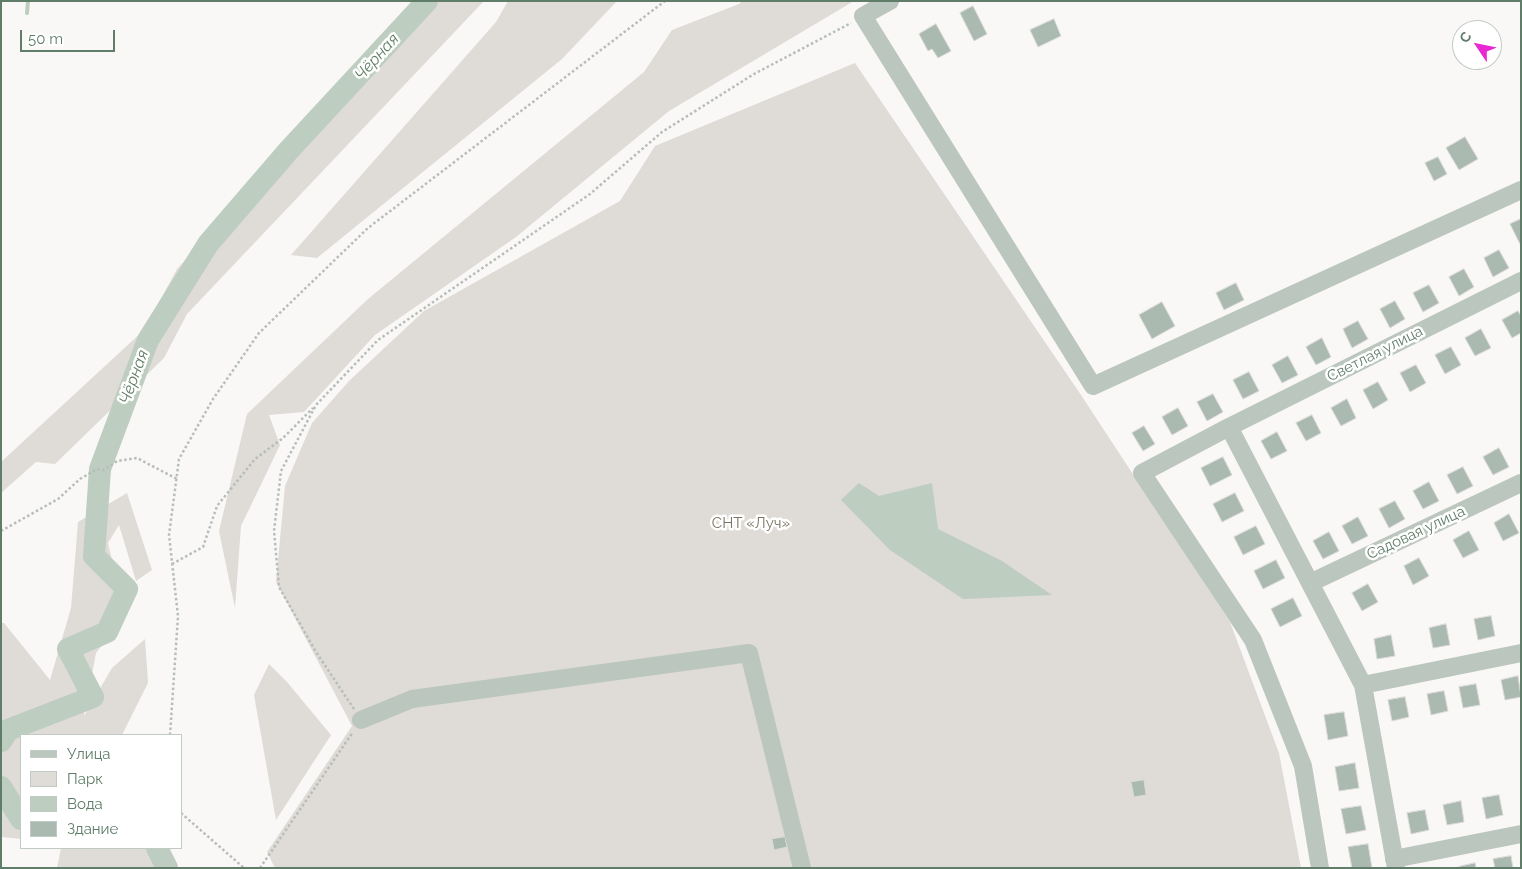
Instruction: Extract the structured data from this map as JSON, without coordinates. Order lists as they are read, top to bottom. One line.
{"streets":{"street":["Светлая улица","Садовая улица"]},"water":["Чёрная"],"parks":["СНТ «Луч»"],"legend":["Улица","Парк","Вода","Здание"],"scale_bar":"50 m","north":"top left"}
